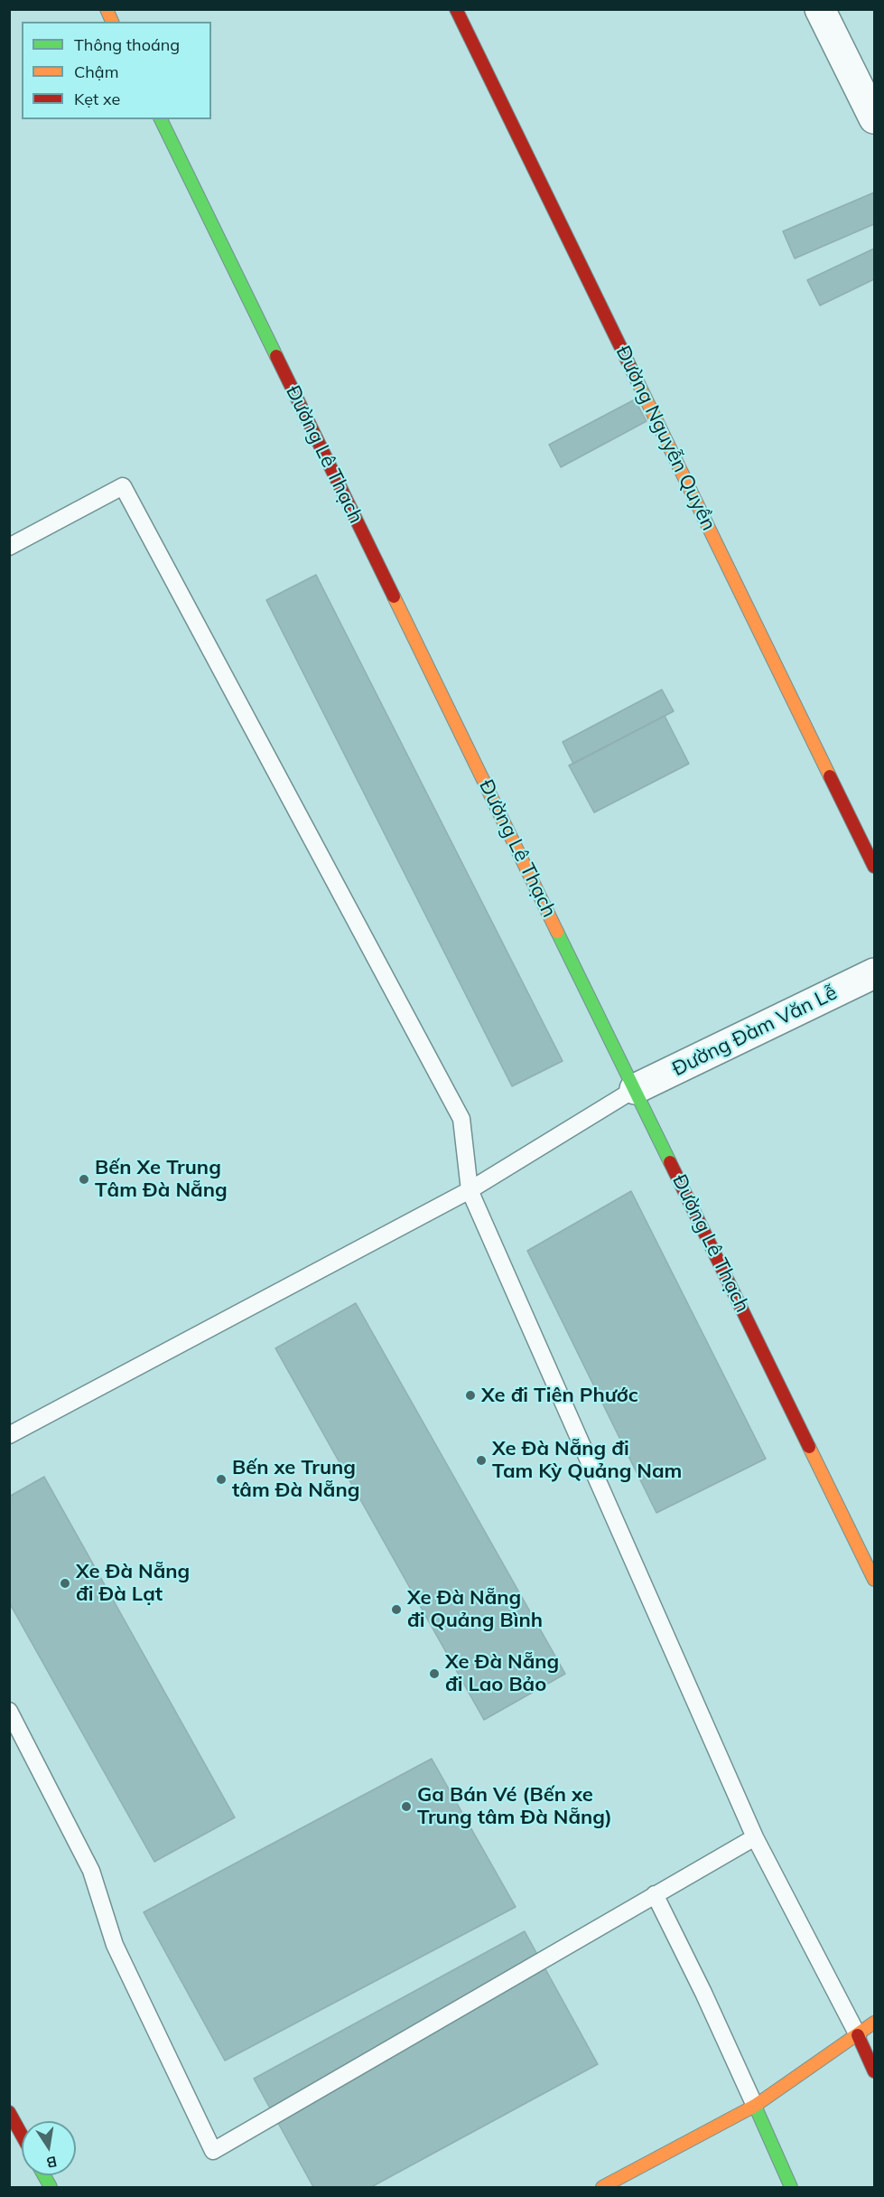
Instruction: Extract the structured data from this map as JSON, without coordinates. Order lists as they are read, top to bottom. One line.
{"streets":{"street":["Đường Nguyễn Quyền","Đường Lê Thạch","Đường Đàm Văn Lễ"]},"crossings":[["Đường Lê Thạch","Đường Đàm Văn Lễ"]],"places":["Bến Xe Trung Tâm Đà Nẵng","Xe đi Tiên Phước","Xe Đà Nẵng đi Tam Kỳ Quảng Nam","Bến xe Trung tâm Đà Nẵng","Xe Đà Nẵng đi Đà Lạt","Xe Đà Nẵng đi Quảng Bình","Xe Đà Nẵng đi Lao Bảo","Ga Bán Vé (Bến xe Trung tâm Đà Nẵng)"],"legend":["Thông thoáng","Chậm","Kẹt xe"],"north":"bottom"}
